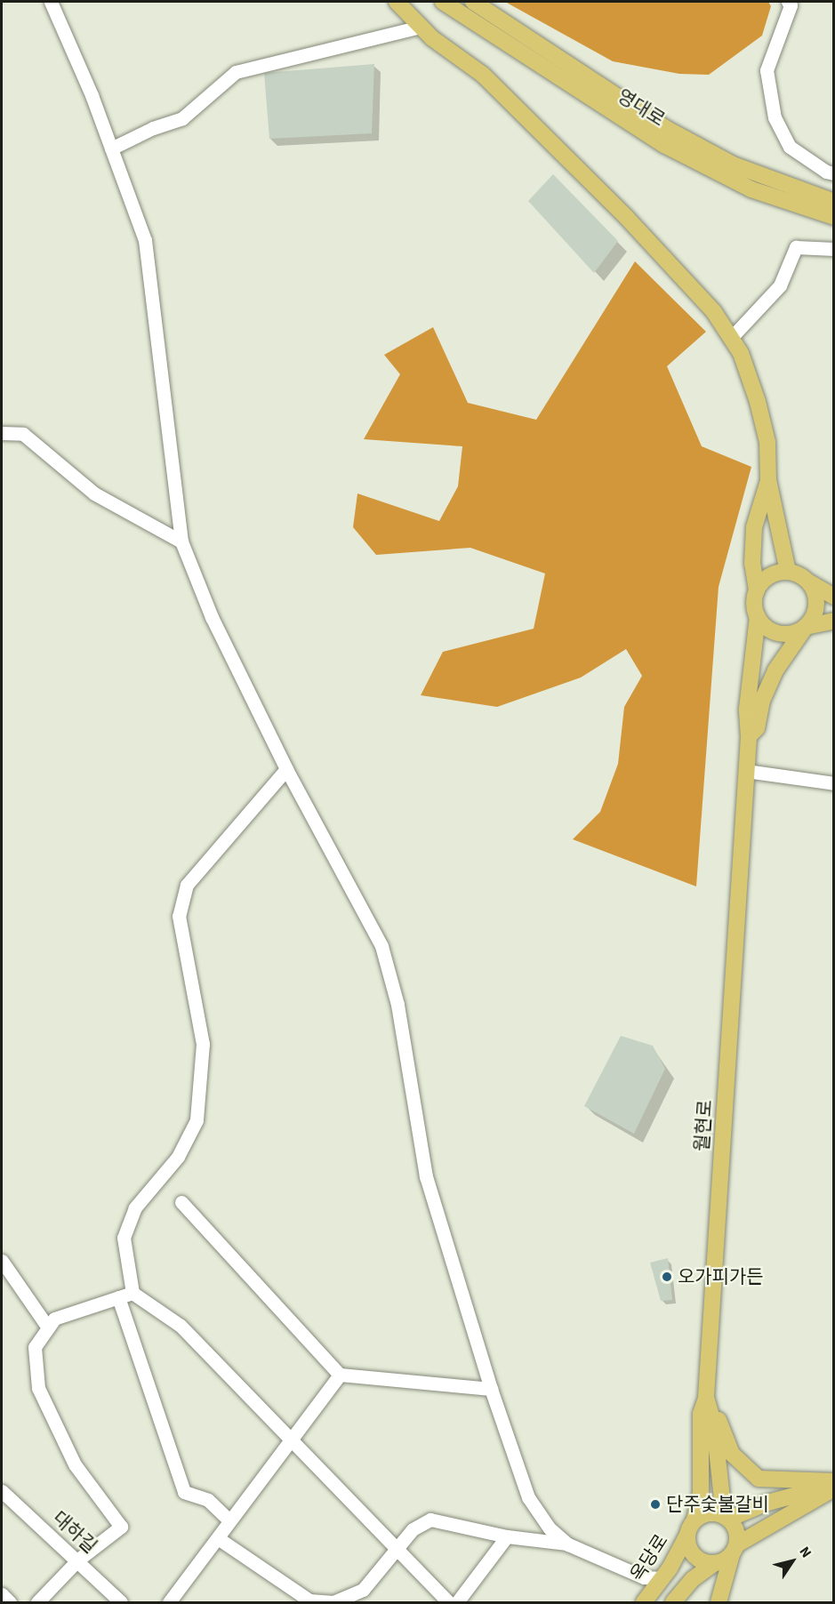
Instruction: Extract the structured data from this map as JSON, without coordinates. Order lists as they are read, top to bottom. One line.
{"streets":{"main road":["영대로","월현로","옥당로"],"street":["대하길"]},"crossings":[["월현로","옥당로"]],"places":["오가피가든","단주숯불갈비"],"north":"top right"}
